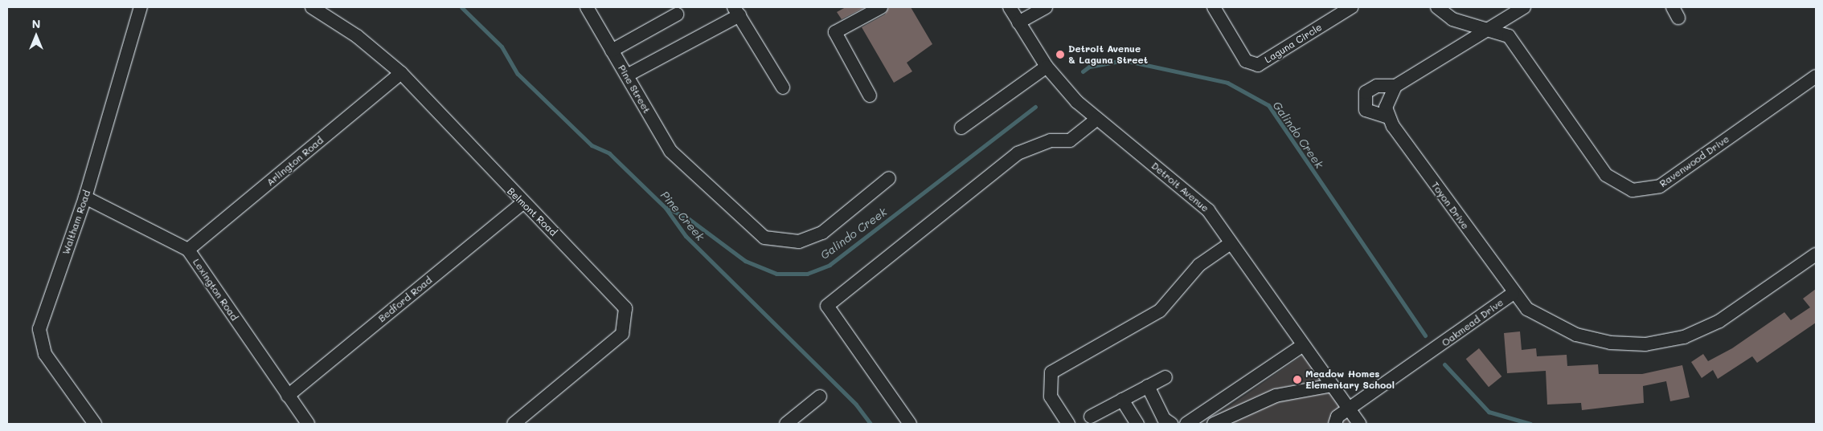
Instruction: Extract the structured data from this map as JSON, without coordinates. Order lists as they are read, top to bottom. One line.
{"streets":{"street":["Laguna Circle","Pine Street","Arlington Road","Ravenwood Drive","Detroit Avenue","Toyon Drive","Belmont Road","Waltham Road","Lexington Road","Bedford Road","Oakmead Drive"]},"crossings":[["Arlington Road","Belmont Road"],["Arlington Road","Lexington Road"],["Detroit Avenue","Oakmead Drive"],["Toyon Drive","Oakmead Drive"],["Belmont Road","Bedford Road"],["Waltham Road","Lexington Road"],["Lexington Road","Bedford Road"]],"water":["Galindo Creek","Pine Creek"],"places":["Detroit Avenue & Laguna Street","Meadow Homes Elementary School"],"north":"top"}
